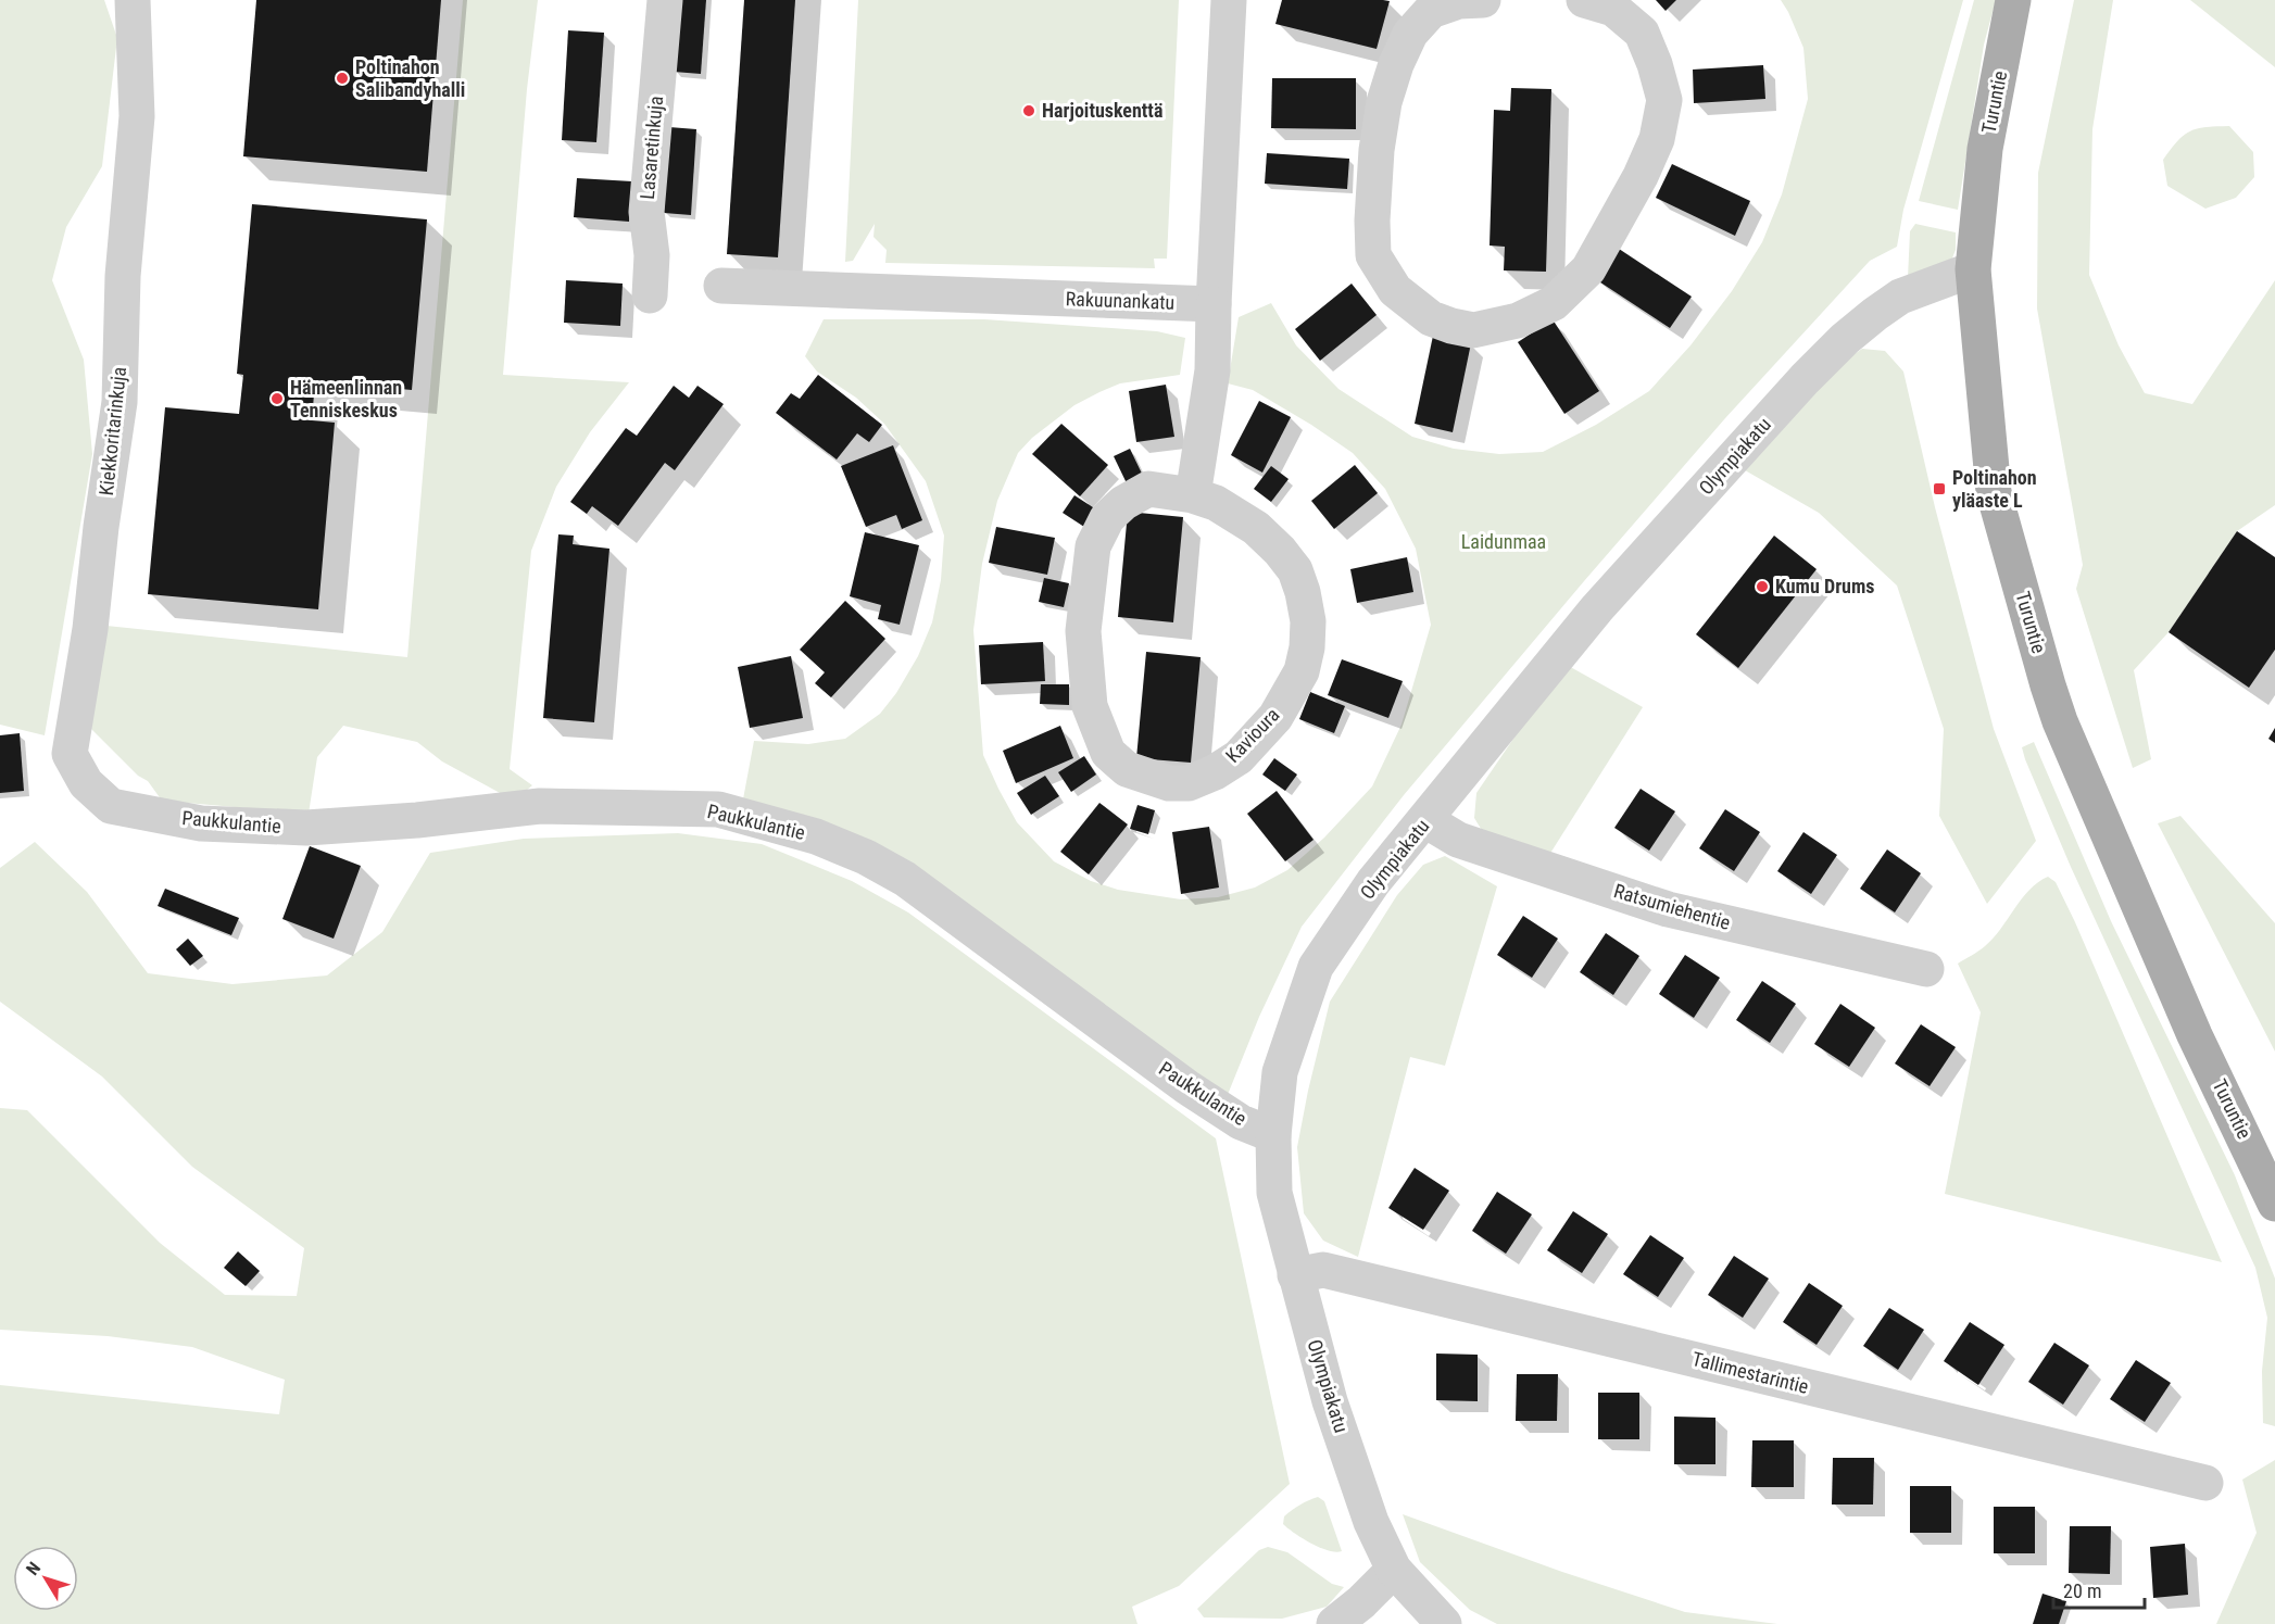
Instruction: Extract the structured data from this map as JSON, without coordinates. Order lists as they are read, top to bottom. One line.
{"streets":{"main road":["Turuntie"],"street":["Lasaretinkuja","Rakuunankatu","Kiekkoritarinkuja","Olympiakatu","Kavioura","Paukkulantie","Ratsumiehentie","Tallimestarintie"]},"crossings":[["Turuntie","Olympiakatu"],["Kiekkoritarinkuja","Paukkulantie"],["Olympiakatu","Paukkulantie"],["Olympiakatu","Ratsumiehentie"],["Olympiakatu","Tallimestarintie"]],"parks":["Laidunmaa"],"places":{"other":["Poltinahon Salibandyhalli","Harjoituskenttä","Hämeenlinnan Tenniskeskus","Kumu Drums"],"transit":["Poltinahon yläaste L"]},"scale_bar":"20 m","north":"top left"}
